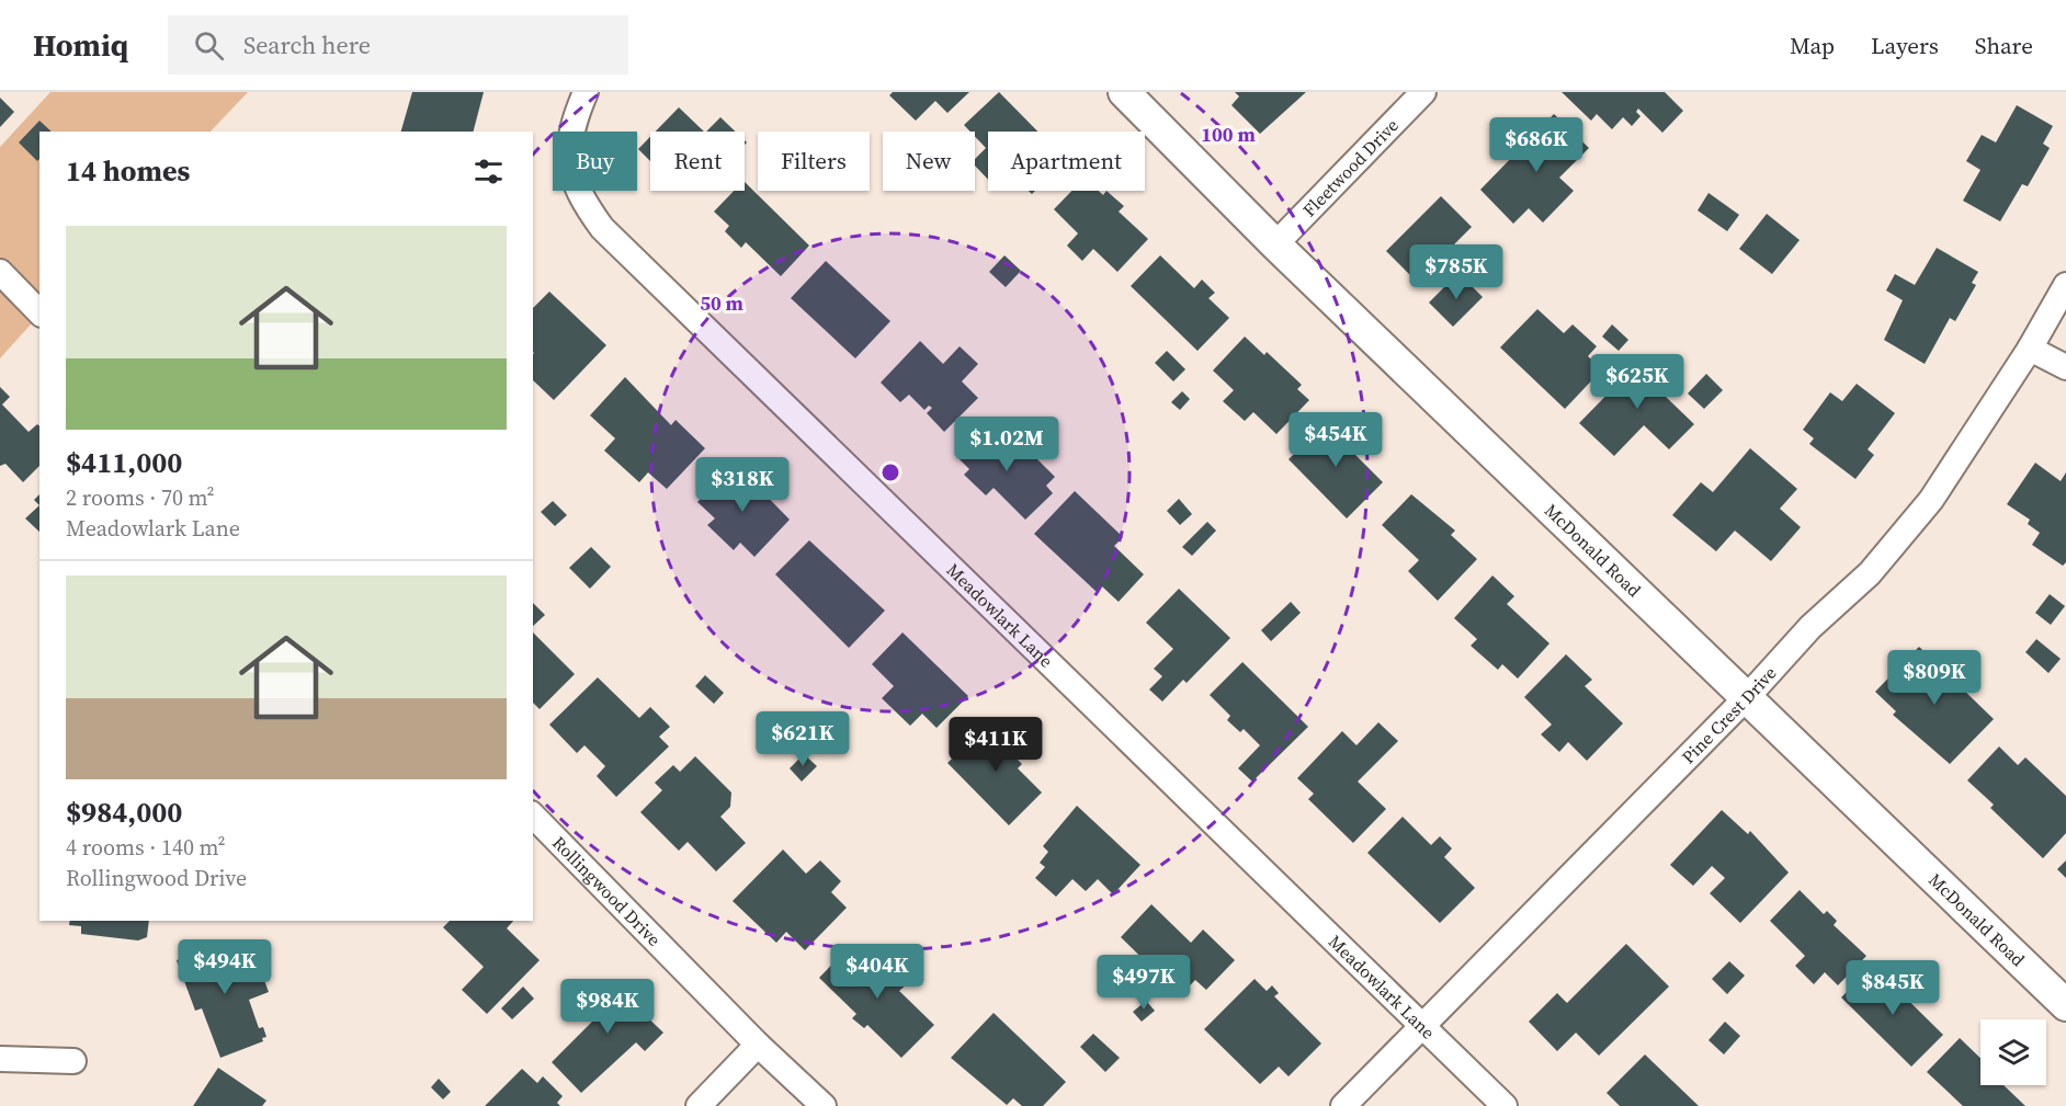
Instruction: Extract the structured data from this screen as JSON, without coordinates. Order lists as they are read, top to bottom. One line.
{"streets":{"street":["Fleetwood Drive","McDonald Road","Meadowlark Lane","Pine Crest Drive","Rollingwood Drive"]},"crossings":[["Fleetwood Drive","McDonald Road"],["McDonald Road","Pine Crest Drive"],["Meadowlark Lane","Pine Crest Drive"]],"page":{"header":"Homiq","search":"Search here","nav":["Map","Layers","Share"],"price":["$686K","$785K","$625K","$454K","$1.02M","$318K","$809K","$621K","$411K","$494K","$404K","$497K","$845K","$984K"],"chip":["Buy","Rent","Filters","New","Apartment"],"heading":"14 homes","list":[{"name":"$411,000","note":"2 rooms · 70 m² · Meadowlark Lane"},{"name":"$984,000","note":"4 rooms · 140 m² · Rollingwood Drive"}]},"rings":["100 m","50 m"]}
